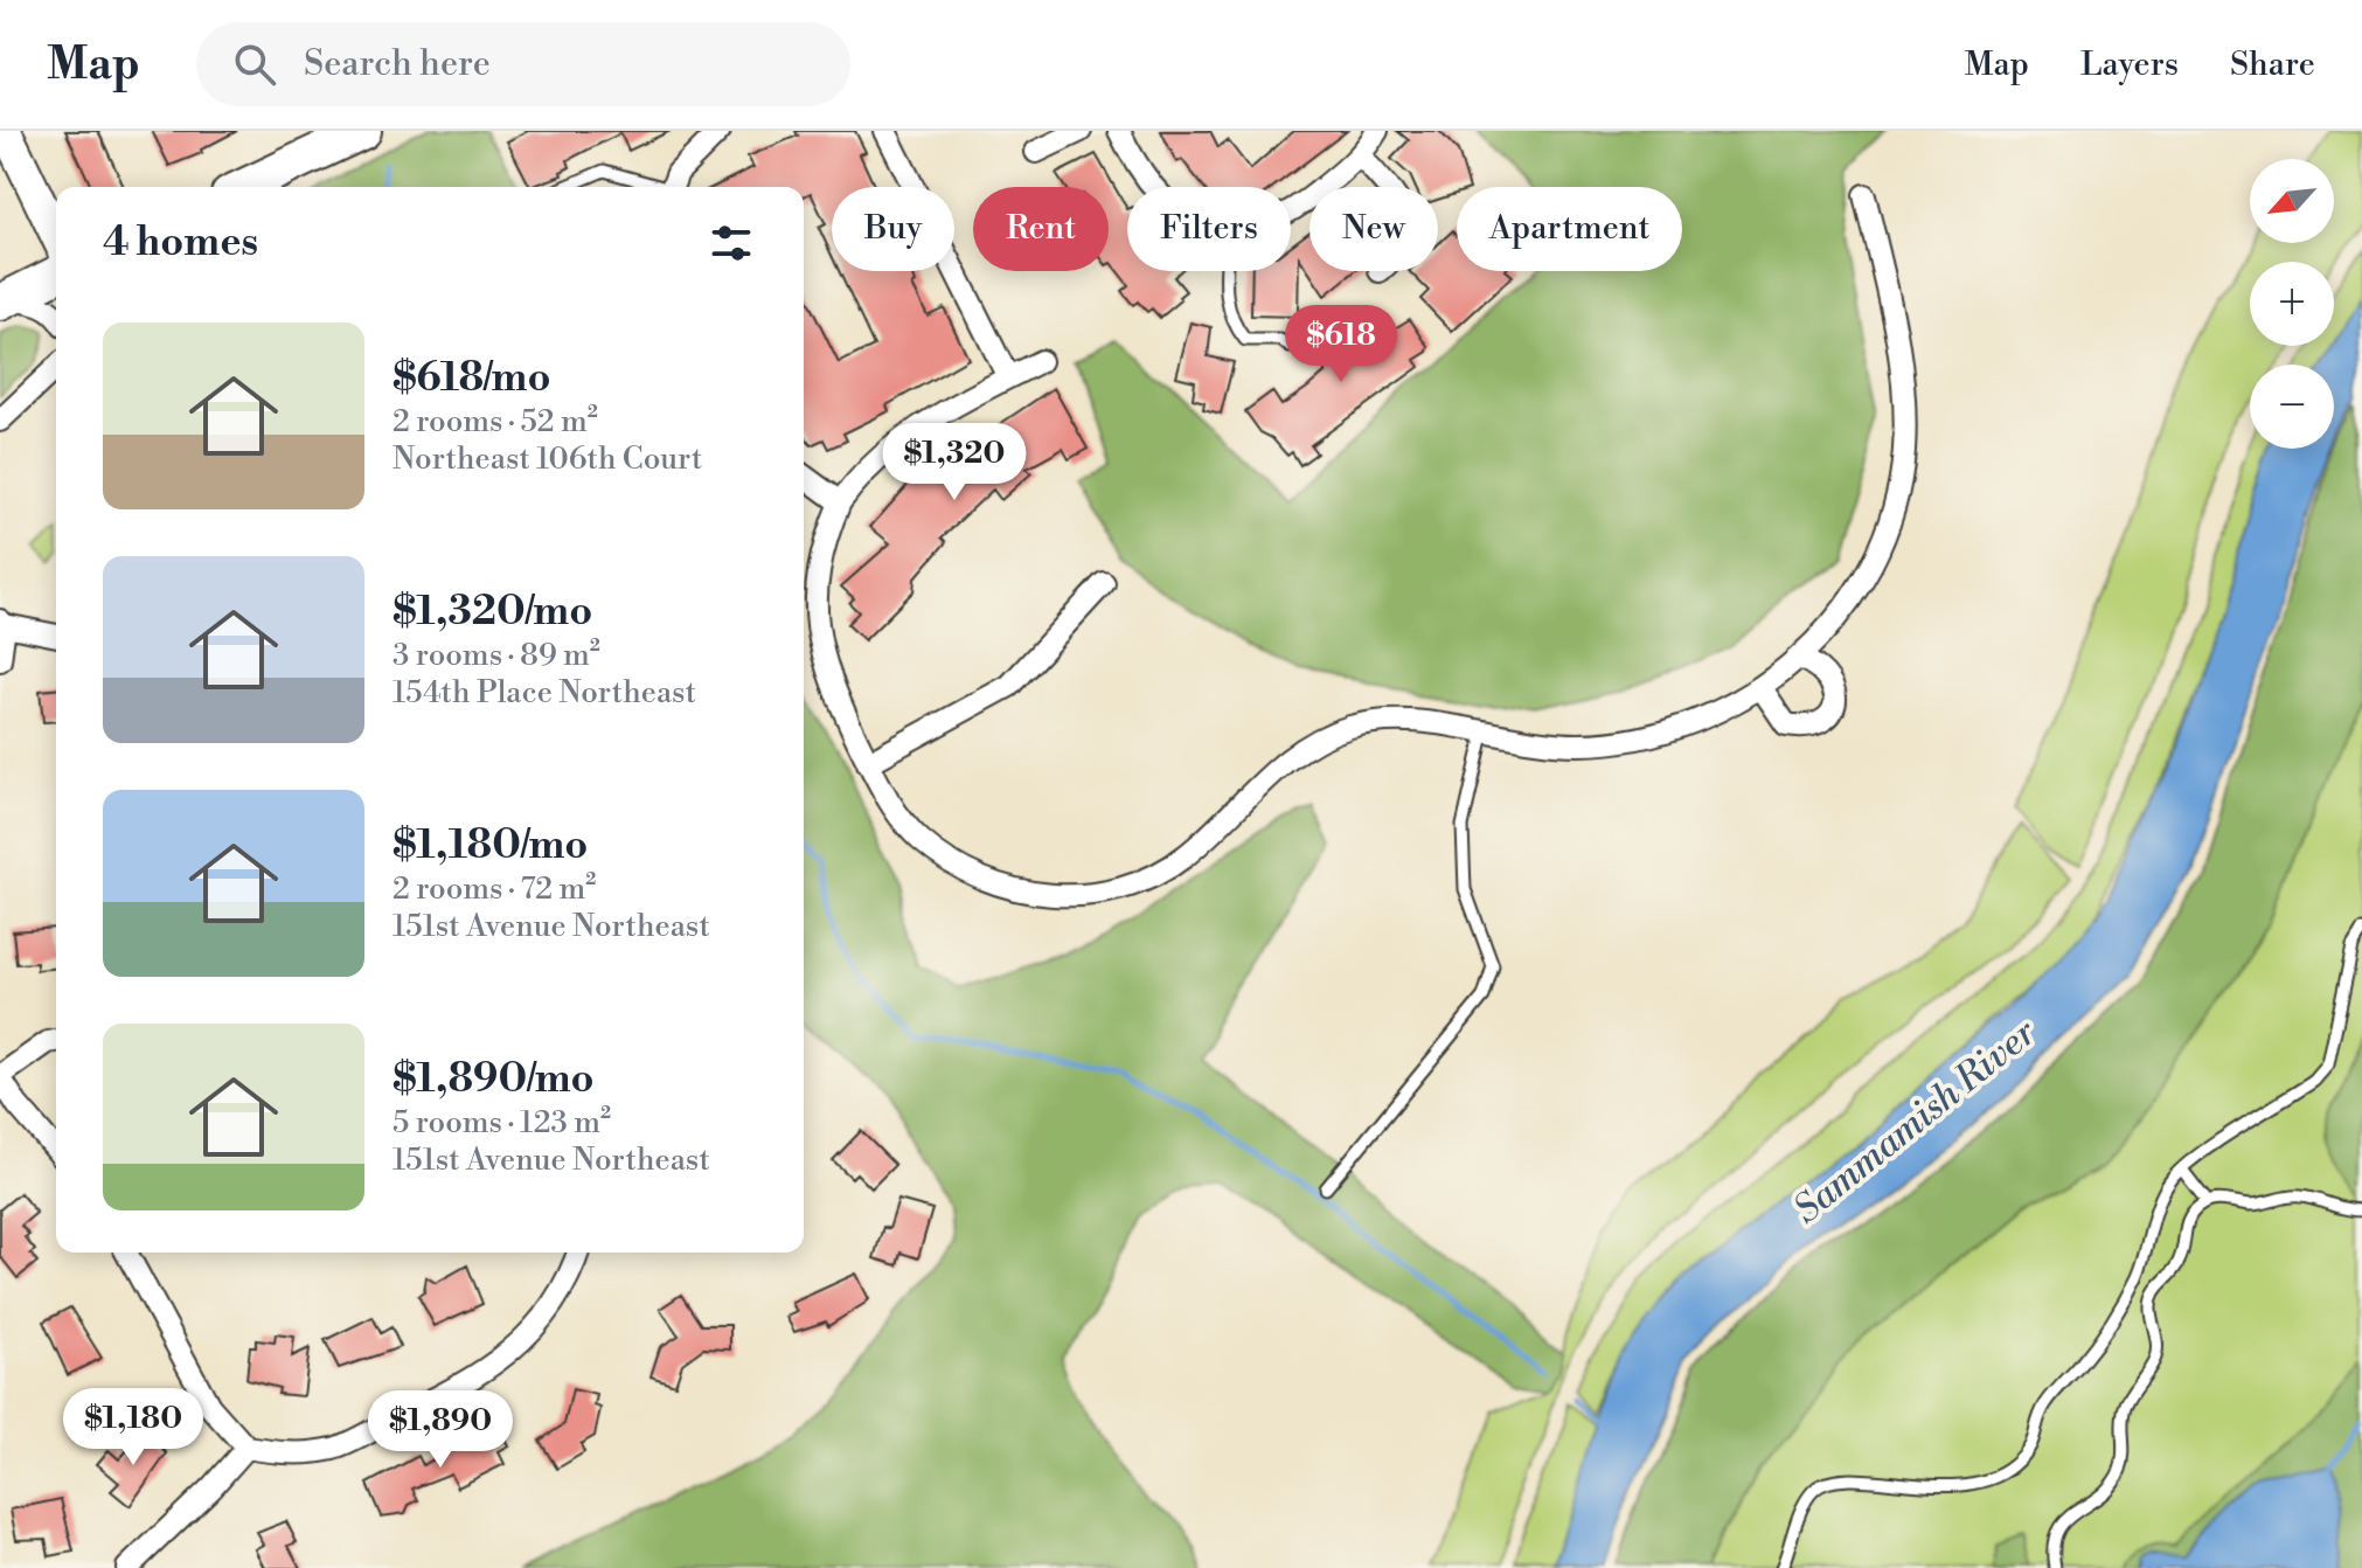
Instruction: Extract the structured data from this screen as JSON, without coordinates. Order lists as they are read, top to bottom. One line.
{"water":["Sammamish River"],"north":"bottom left","page":{"header":"Map","search":"Search here","nav":["Map","Layers","Share"],"map_buttons":["+","−"],"chip":["Buy","Rent","Filters","New","Apartment"],"heading":"4 homes","list":[{"name":"$618/mo","note":"2 rooms · 52 m² · Northeast 106th Court"},{"name":"$1,320/mo","note":"3 rooms · 89 m² · 154th Place Northeast"},{"name":"$1,180/mo","note":"2 rooms · 72 m² · 151st Avenue Northeast"},{"name":"$1,890/mo","note":"5 rooms · 123 m² · 151st Avenue Northeast"}],"price":["$618","$1,320","$1,180","$1,890"]}}
